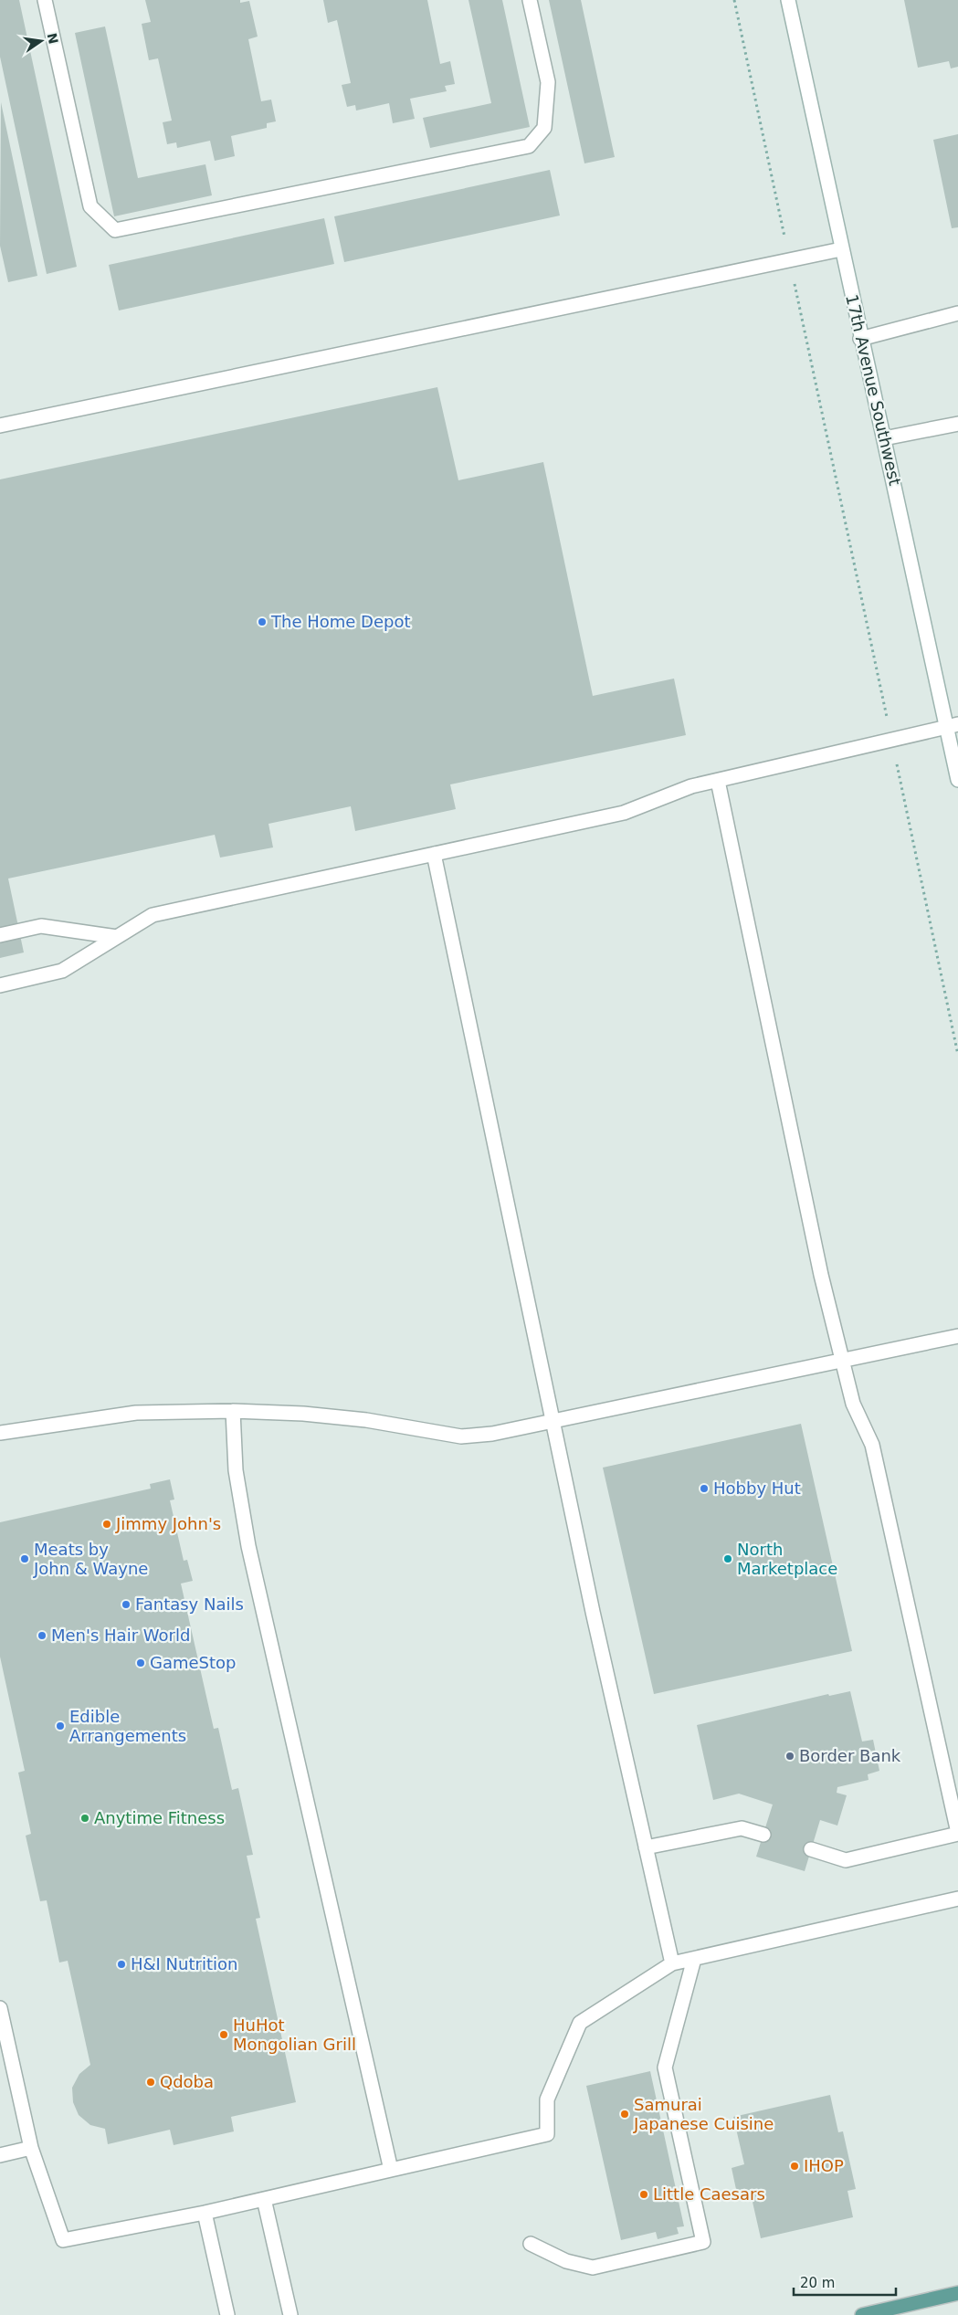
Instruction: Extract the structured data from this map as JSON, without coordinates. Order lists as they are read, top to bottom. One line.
{"streets":{"street":["17th Avenue Southwest"]},"places":["The Home Depot","Hobby Hut","Jimmy John's","Meats by John & Wayne","North Marketplace","Fantasy Nails","Men's Hair World","GameStop","Edible Arrangements","Border Bank","Anytime Fitness","H&I Nutrition","HuHot Mongolian Grill","Qdoba","Samurai Japanese Cuisine","IHOP","Little Caesars"],"scale_bar":"20 m","north":"right"}
